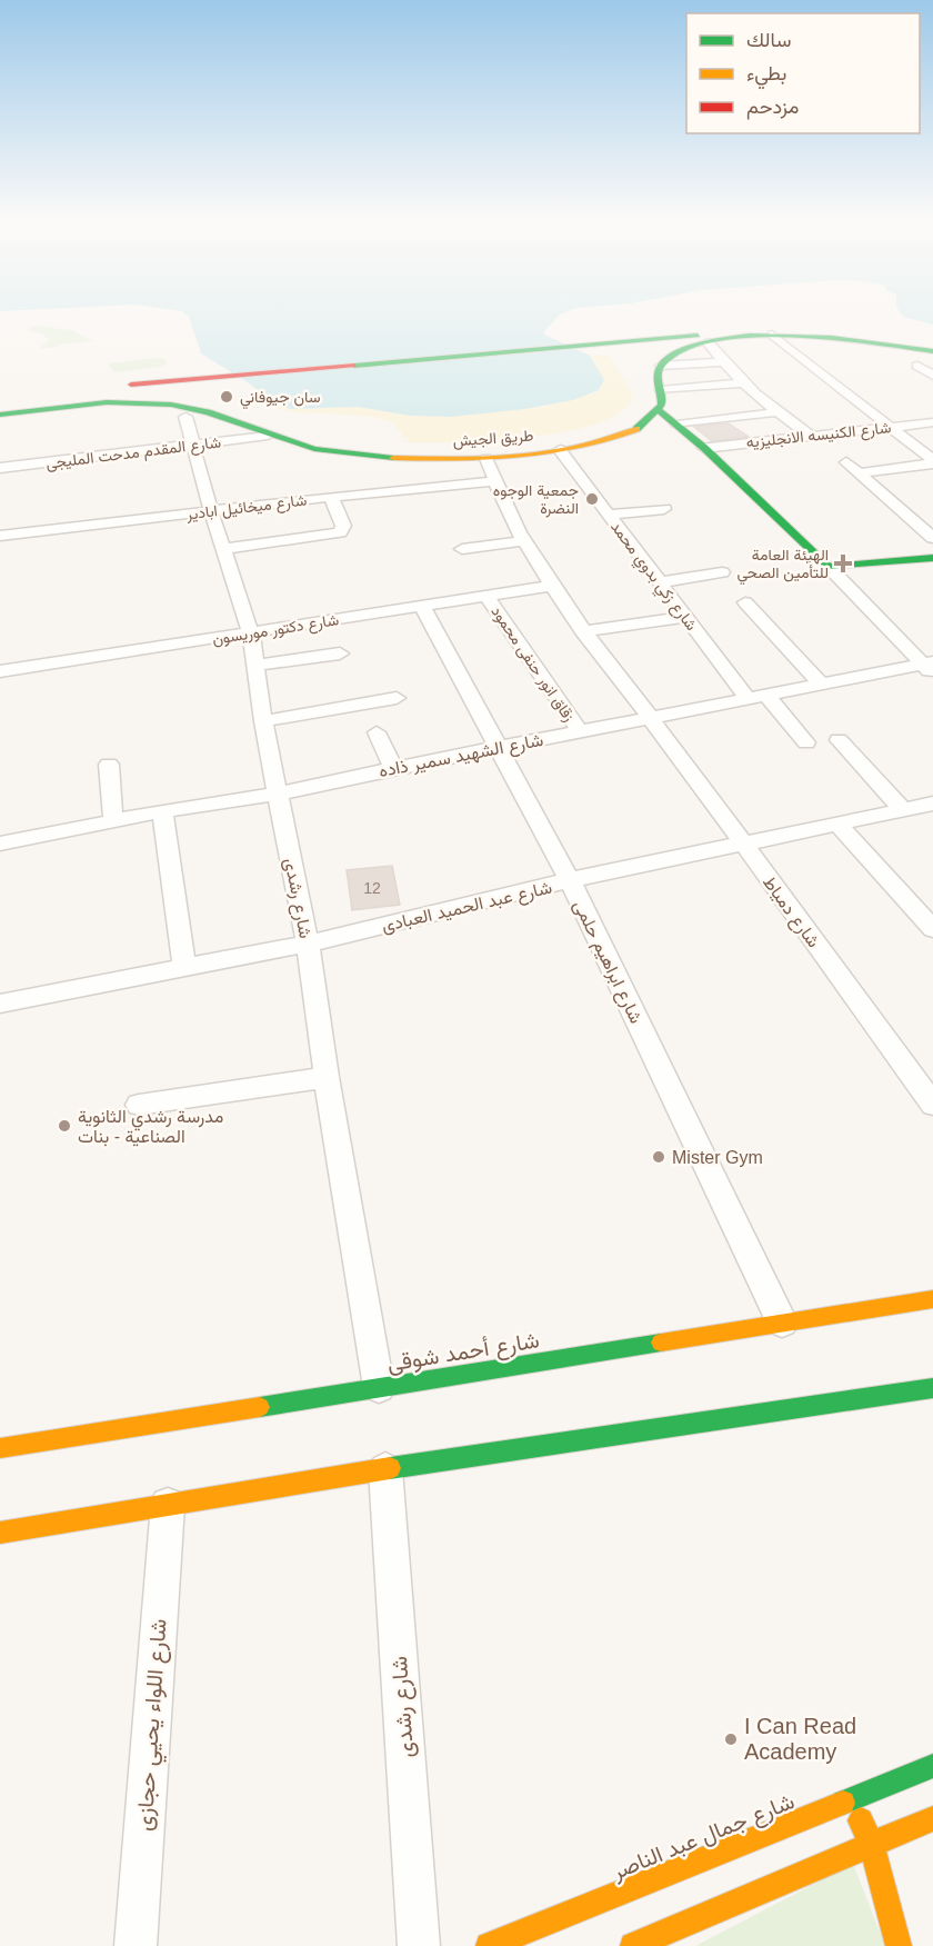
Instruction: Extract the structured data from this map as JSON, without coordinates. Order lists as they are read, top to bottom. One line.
{"streets":{"main road":["طريق الجيش","شارع أحمد شوقى","شارع جمال عبد الناصر"],"street":["شارع الكنيسه الانجليزيه","شارع المقدم مدحت المليجى","شارع ميخائيل ابادير","شارع زكي بدوي محمد","شارع دكتور موريسون","زقاق انور حنفى محمود","شارع الشهيد سمير ذاده","شارع رشدى","شارع عبد الحميد العبادى","شارع دمياط","شارع ابراهيم حلمى","شارع اللواء يحيي حجازى"]},"crossings":[["طريق الجيش","شارع المقدم مدحت المليجى"],["طريق الجيش","شارع زكي بدوي محمد"],["طريق الجيش","شارع رشدى"],["طريق الجيش","شارع دمياط"],["شارع المقدم مدحت المليجى","شارع رشدى"],["شارع ميخائيل ابادير","شارع رشدى"],["شارع ميخائيل ابادير","شارع دمياط"],["شارع زكي بدوي محمد","شارع الشهيد سمير ذاده"],["شارع دكتور موريسون","زقاق انور حنفى محمود"],["شارع دكتور موريسون","شارع رشدى"],["شارع دكتور موريسون","شارع دمياط"],["شارع دكتور موريسون","شارع ابراهيم حلمى"],["زقاق انور حنفى محمود","شارع الشهيد سمير ذاده"],["شارع الشهيد سمير ذاده","شارع رشدى"],["شارع الشهيد سمير ذاده","شارع دمياط"],["شارع الشهيد سمير ذاده","شارع ابراهيم حلمى"],["شارع رشدى","شارع عبد الحميد العبادى"],["شارع رشدى","شارع أحمد شوقى"],["شارع عبد الحميد العبادى","شارع دمياط"],["شارع عبد الحميد العبادى","شارع ابراهيم حلمى"],["شارع ابراهيم حلمى","شارع أحمد شوقى"]],"places":{"other":["سان جيوفاني","جمعية الوجوه النضرة","مدرسة رشدي الثانوية الصناعية - بنات","Mister Gym","I Can Read Academy"],"health":["الهيئة العامة للتأمين الصحي"]},"house_numbers":["12"],"legend":["سالك","بطيء","مزدحم"]}
